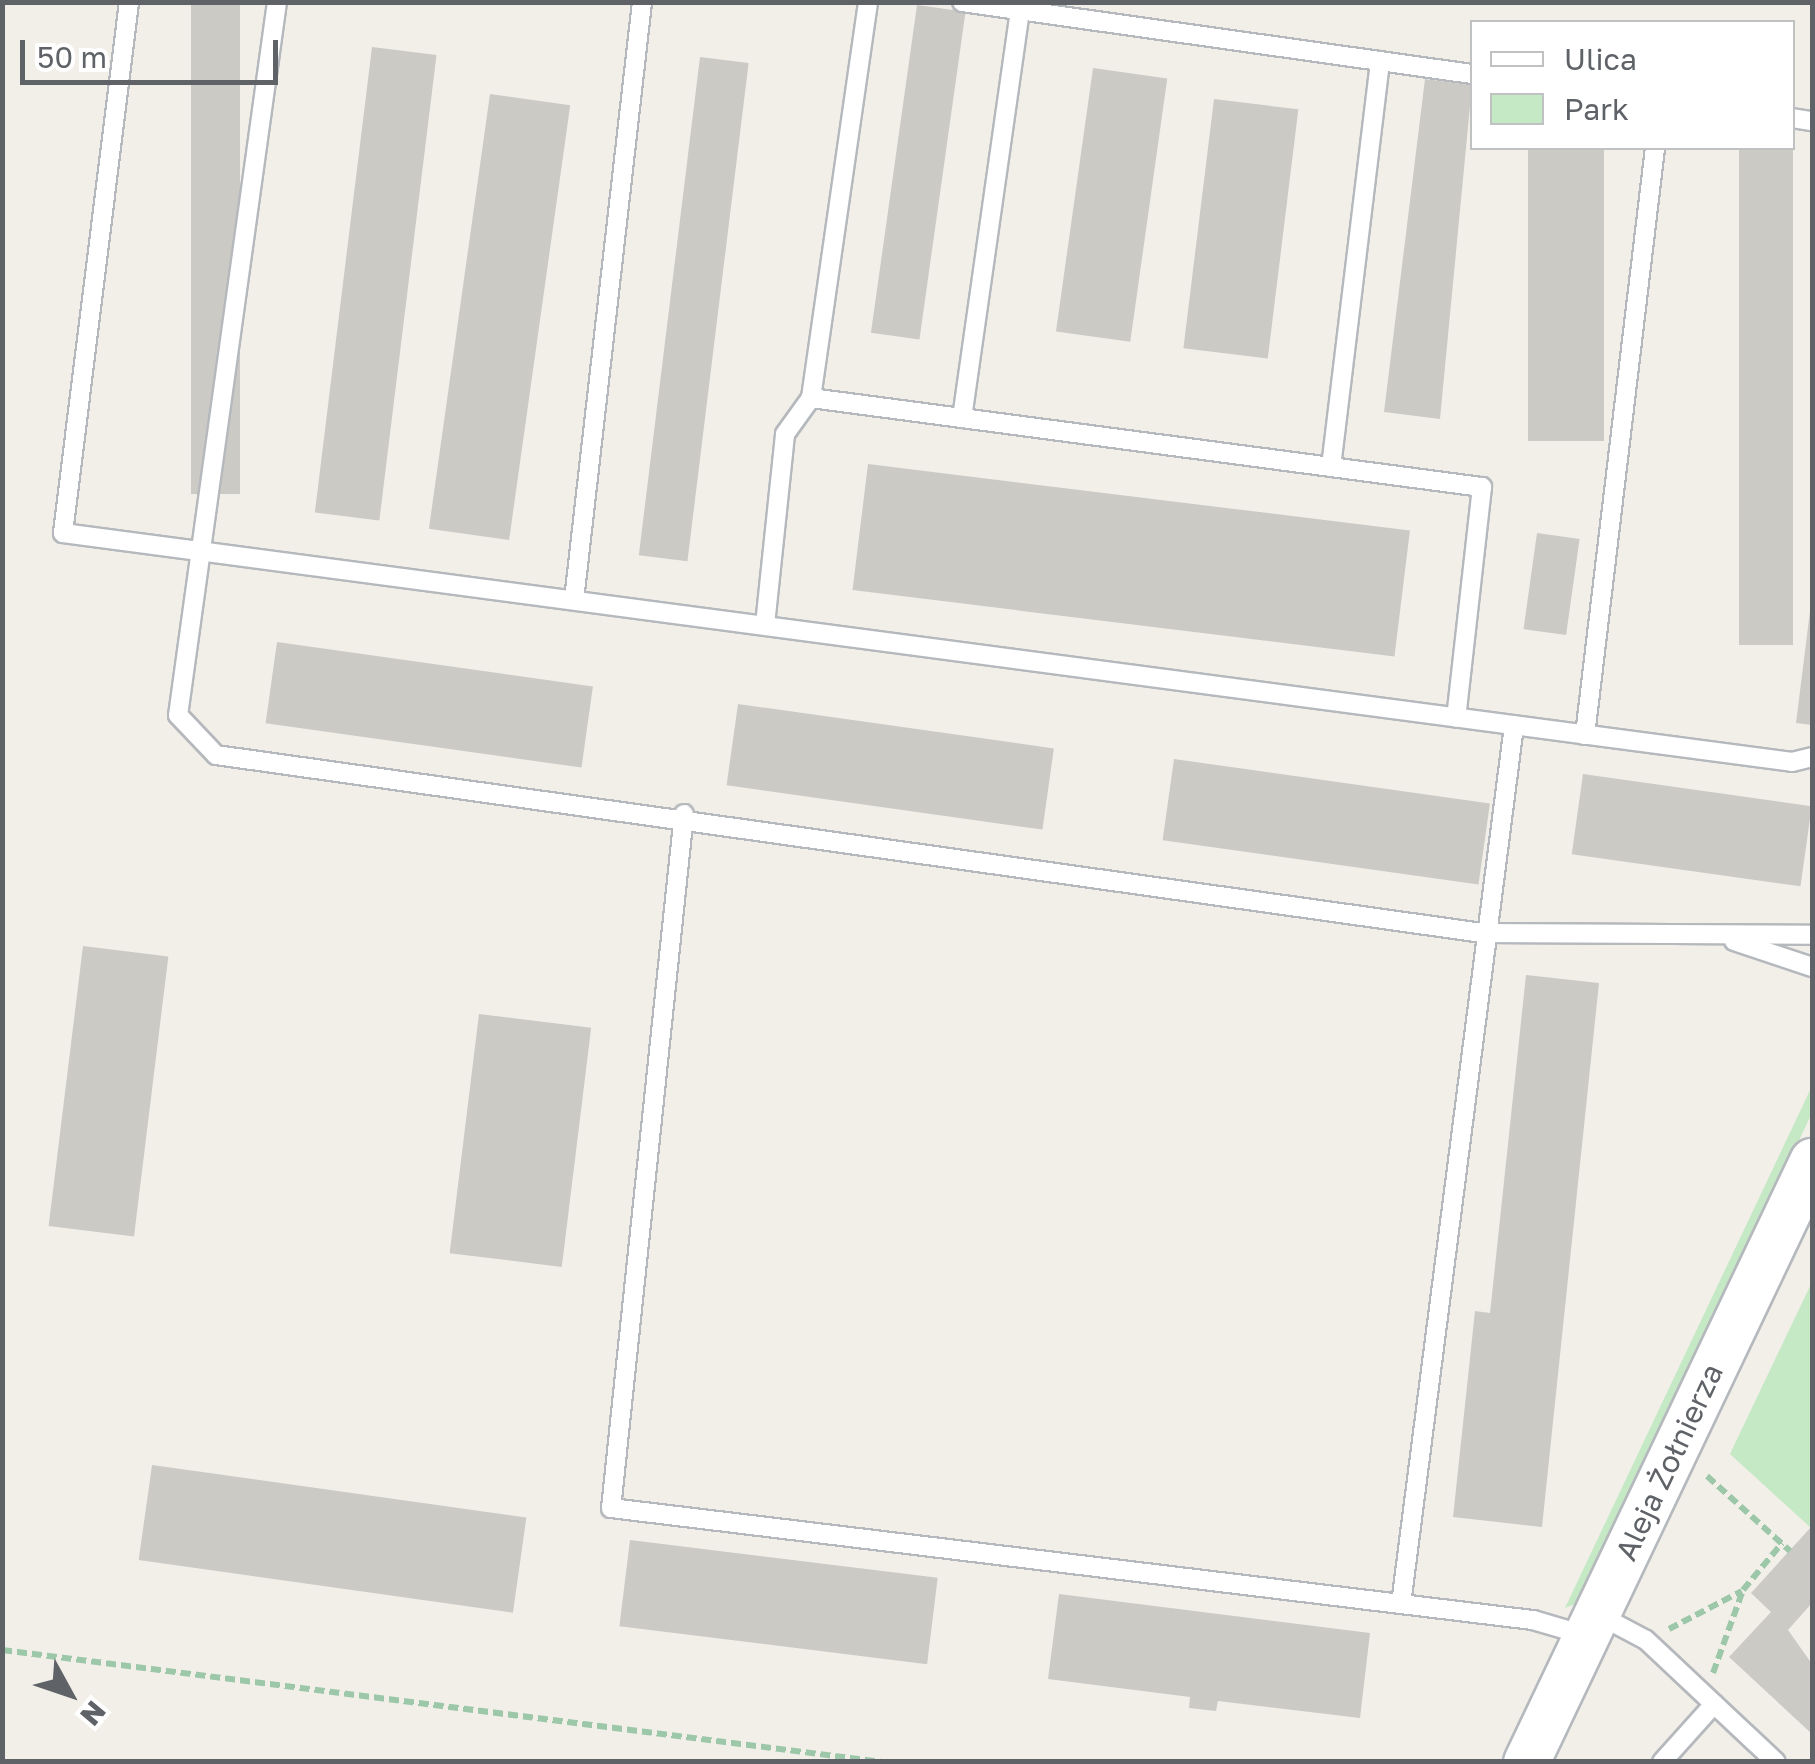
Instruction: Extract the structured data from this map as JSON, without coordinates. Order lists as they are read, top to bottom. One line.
{"streets":{"street":["Aleja Żołnierza"]},"legend":["Ulica","Park"],"scale_bar":"50 m","north":"bottom right"}
